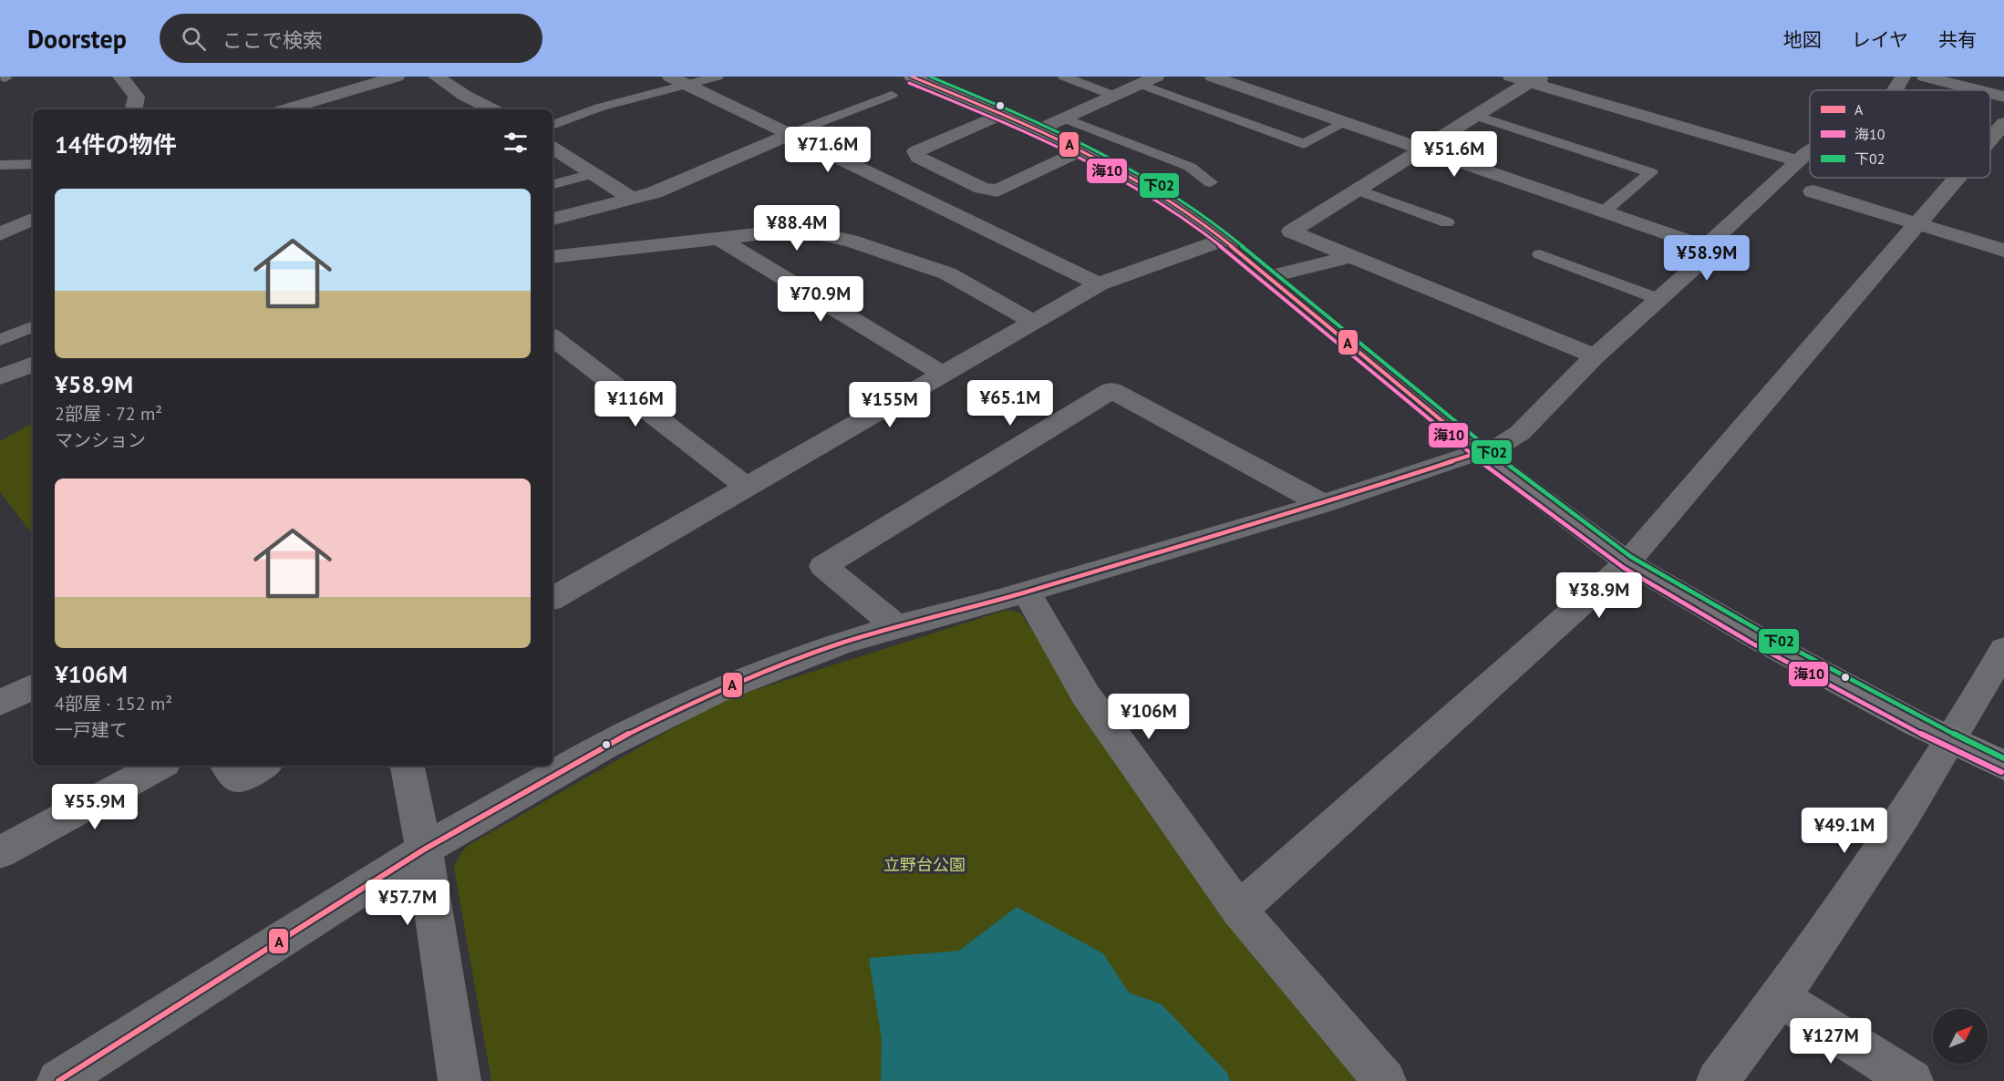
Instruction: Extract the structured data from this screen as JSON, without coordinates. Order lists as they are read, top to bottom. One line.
{"parks":["立野台公園"],"lines":["transit line A","transit line 下02","transit line 海10"],"legend":["A","海10","下02"],"north":"top right","page":{"header":"Doorstep","search":"ここで検索","nav":["地図","レイヤ","共有"],"heading":"14件の物件","price":["¥71.6M","¥51.6M","¥88.4M","¥58.9M","¥70.9M","¥65.1M","¥116M","¥155M","¥38.9M","¥106M","¥55.9M","¥49.1M","¥57.7M","¥127M"],"list":[{"name":"¥58.9M","note":"2部屋 · 72 m² · マンション"},{"name":"¥106M","note":"4部屋 · 152 m² · 一戸建て"}]}}
